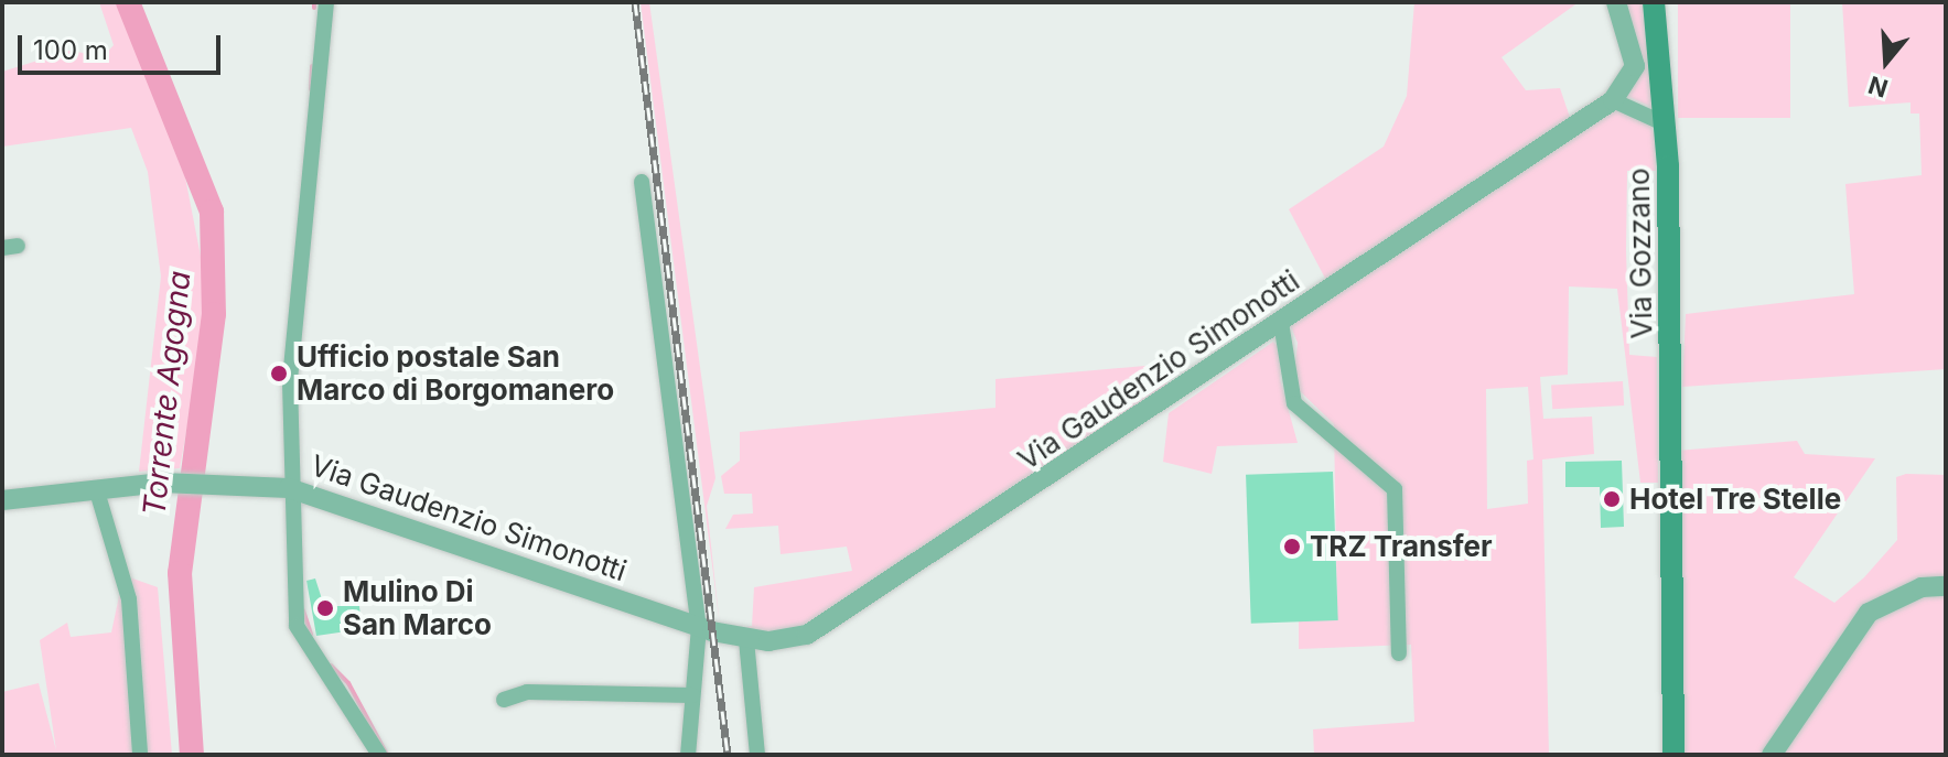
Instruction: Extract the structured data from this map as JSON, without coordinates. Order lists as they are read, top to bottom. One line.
{"streets":{"main road":["Via Gozzano"],"street":["Via Gaudenzio Simonotti"]},"water":["Torrente Agogna"],"places":["Ufficio postale San Marco di Borgomanero","Hotel Tre Stelle","TRZ Transfer","Mulino Di San Marco"],"scale_bar":"100 m","north":"bottom"}
